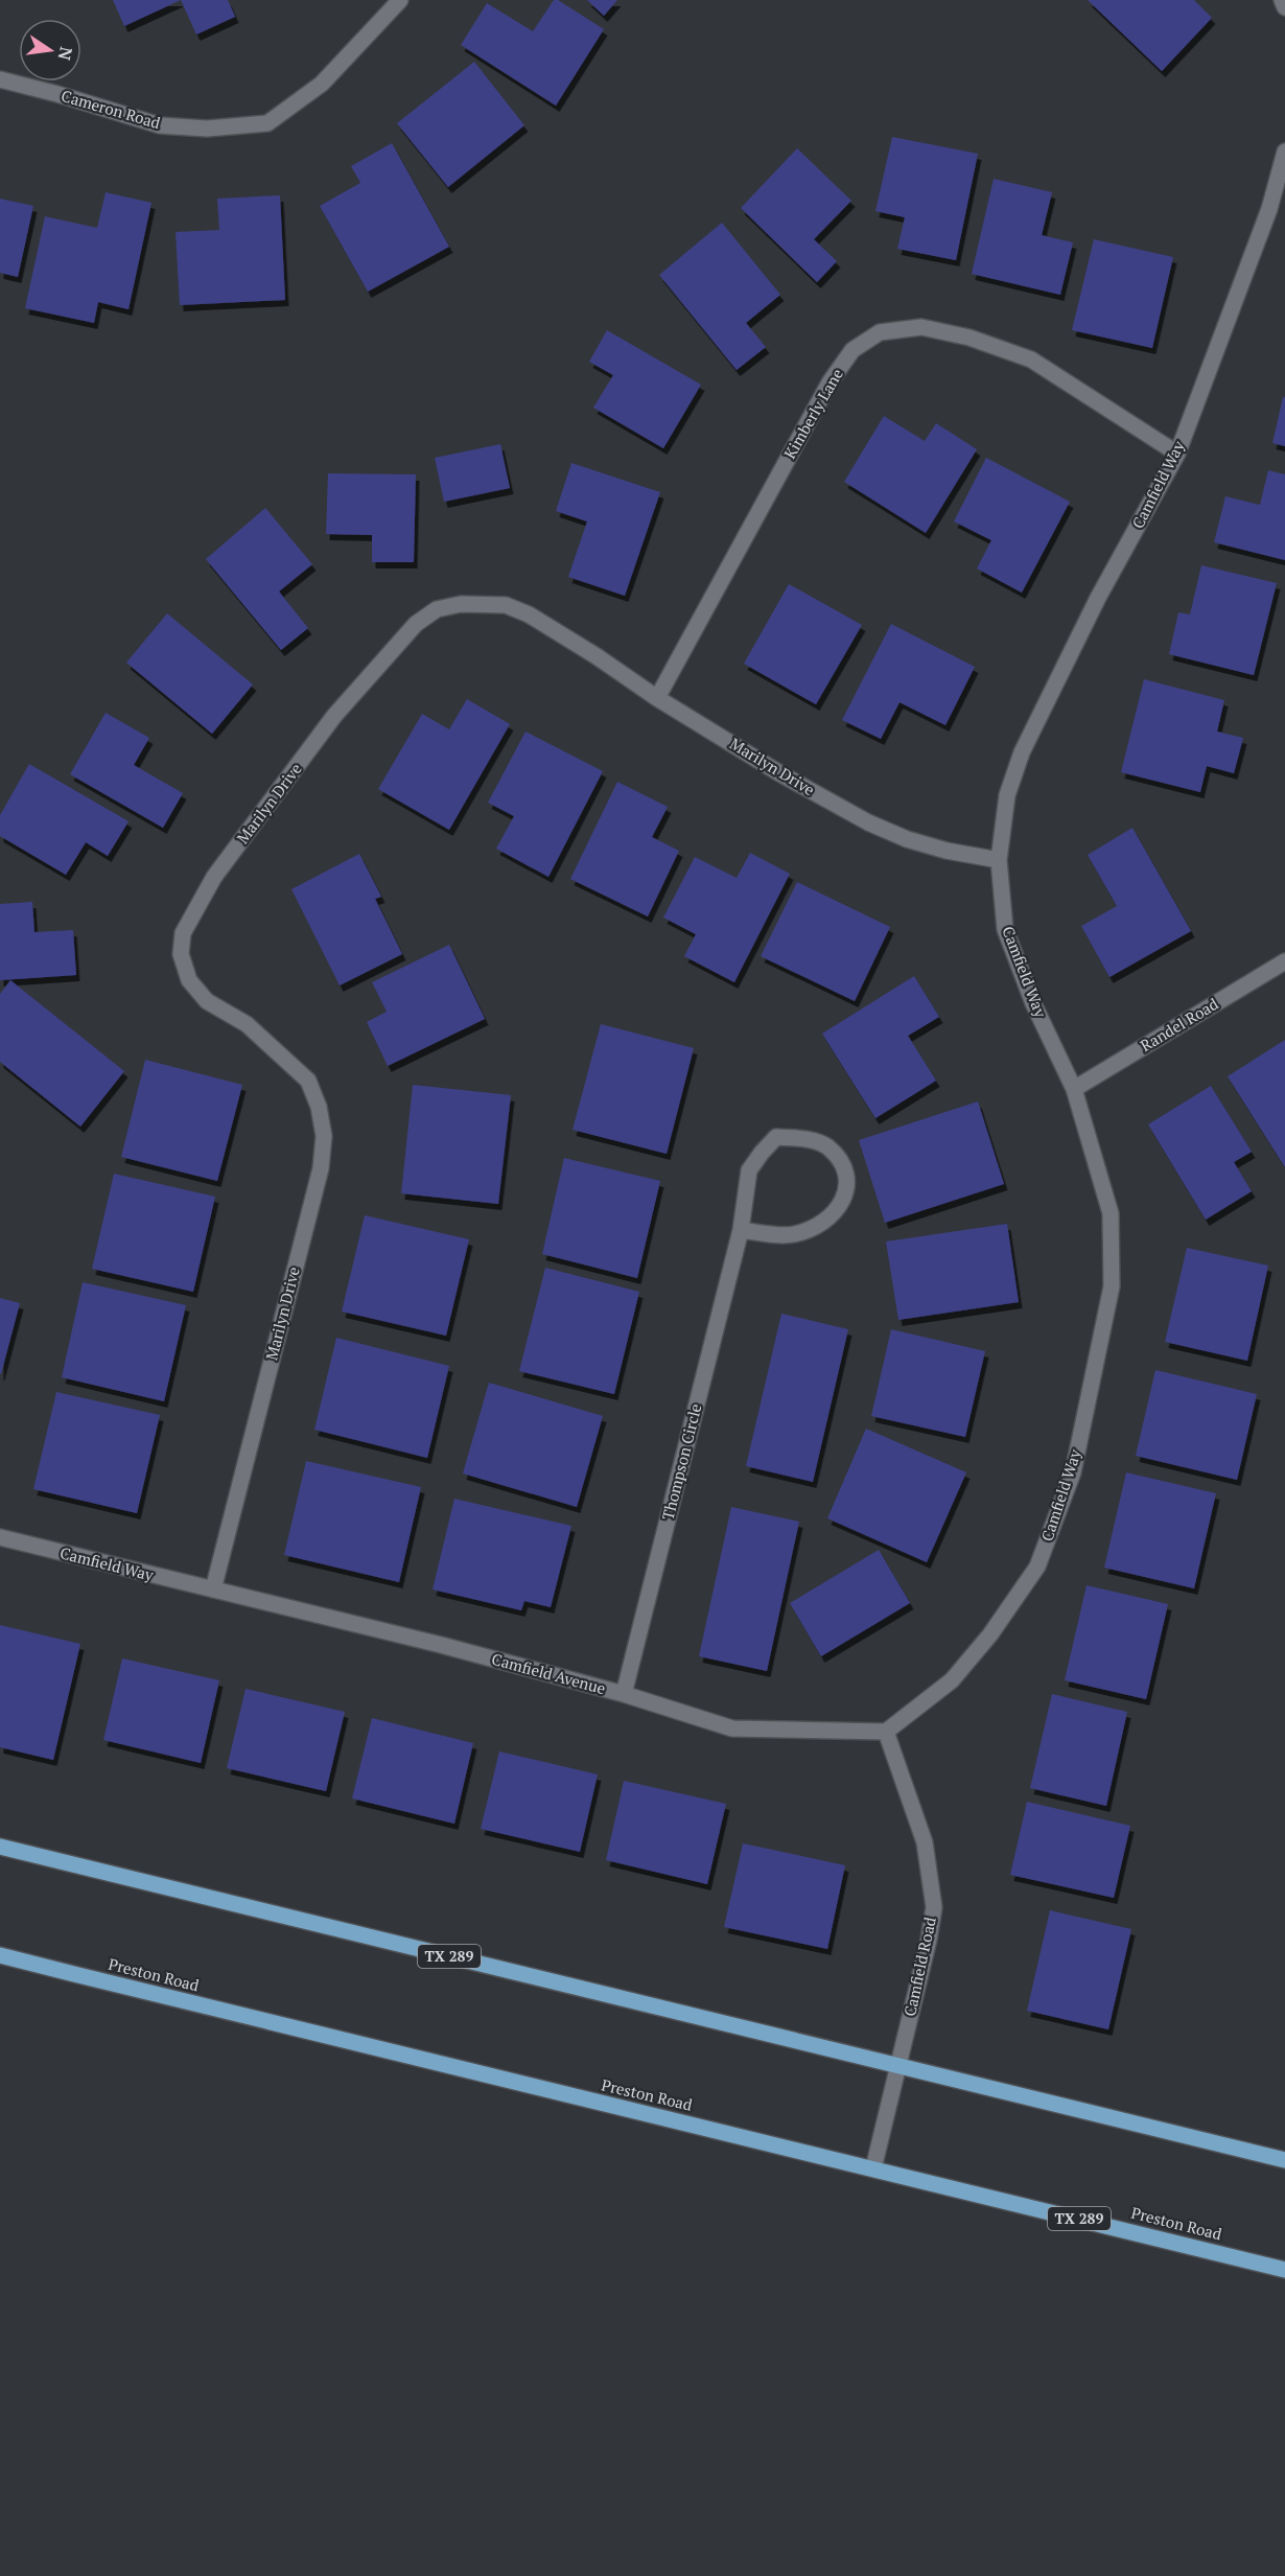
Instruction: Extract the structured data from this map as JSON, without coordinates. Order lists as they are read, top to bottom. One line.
{"streets":{"main road":["TX 289","Preston Road"],"street":["Cameron Road","Kimberly Lane","Camfield Way","Marilyn Drive","Randel Road","Thompson Circle","Camfield Avenue","Camfield Road"]},"crossings":[["Kimberly Lane","Camfield Way"],["Kimberly Lane","Marilyn Drive"],["Camfield Way","Marilyn Drive"],["Camfield Way","Randel Road"],["Camfield Way","Camfield Avenue"],["Camfield Way","Camfield Road"],["Marilyn Drive","Camfield Avenue"],["Thompson Circle","Camfield Avenue"],["Camfield Avenue","Camfield Road"],["TX 289","Camfield Road"],["Camfield Road","Preston Road"]],"north":"right"}
